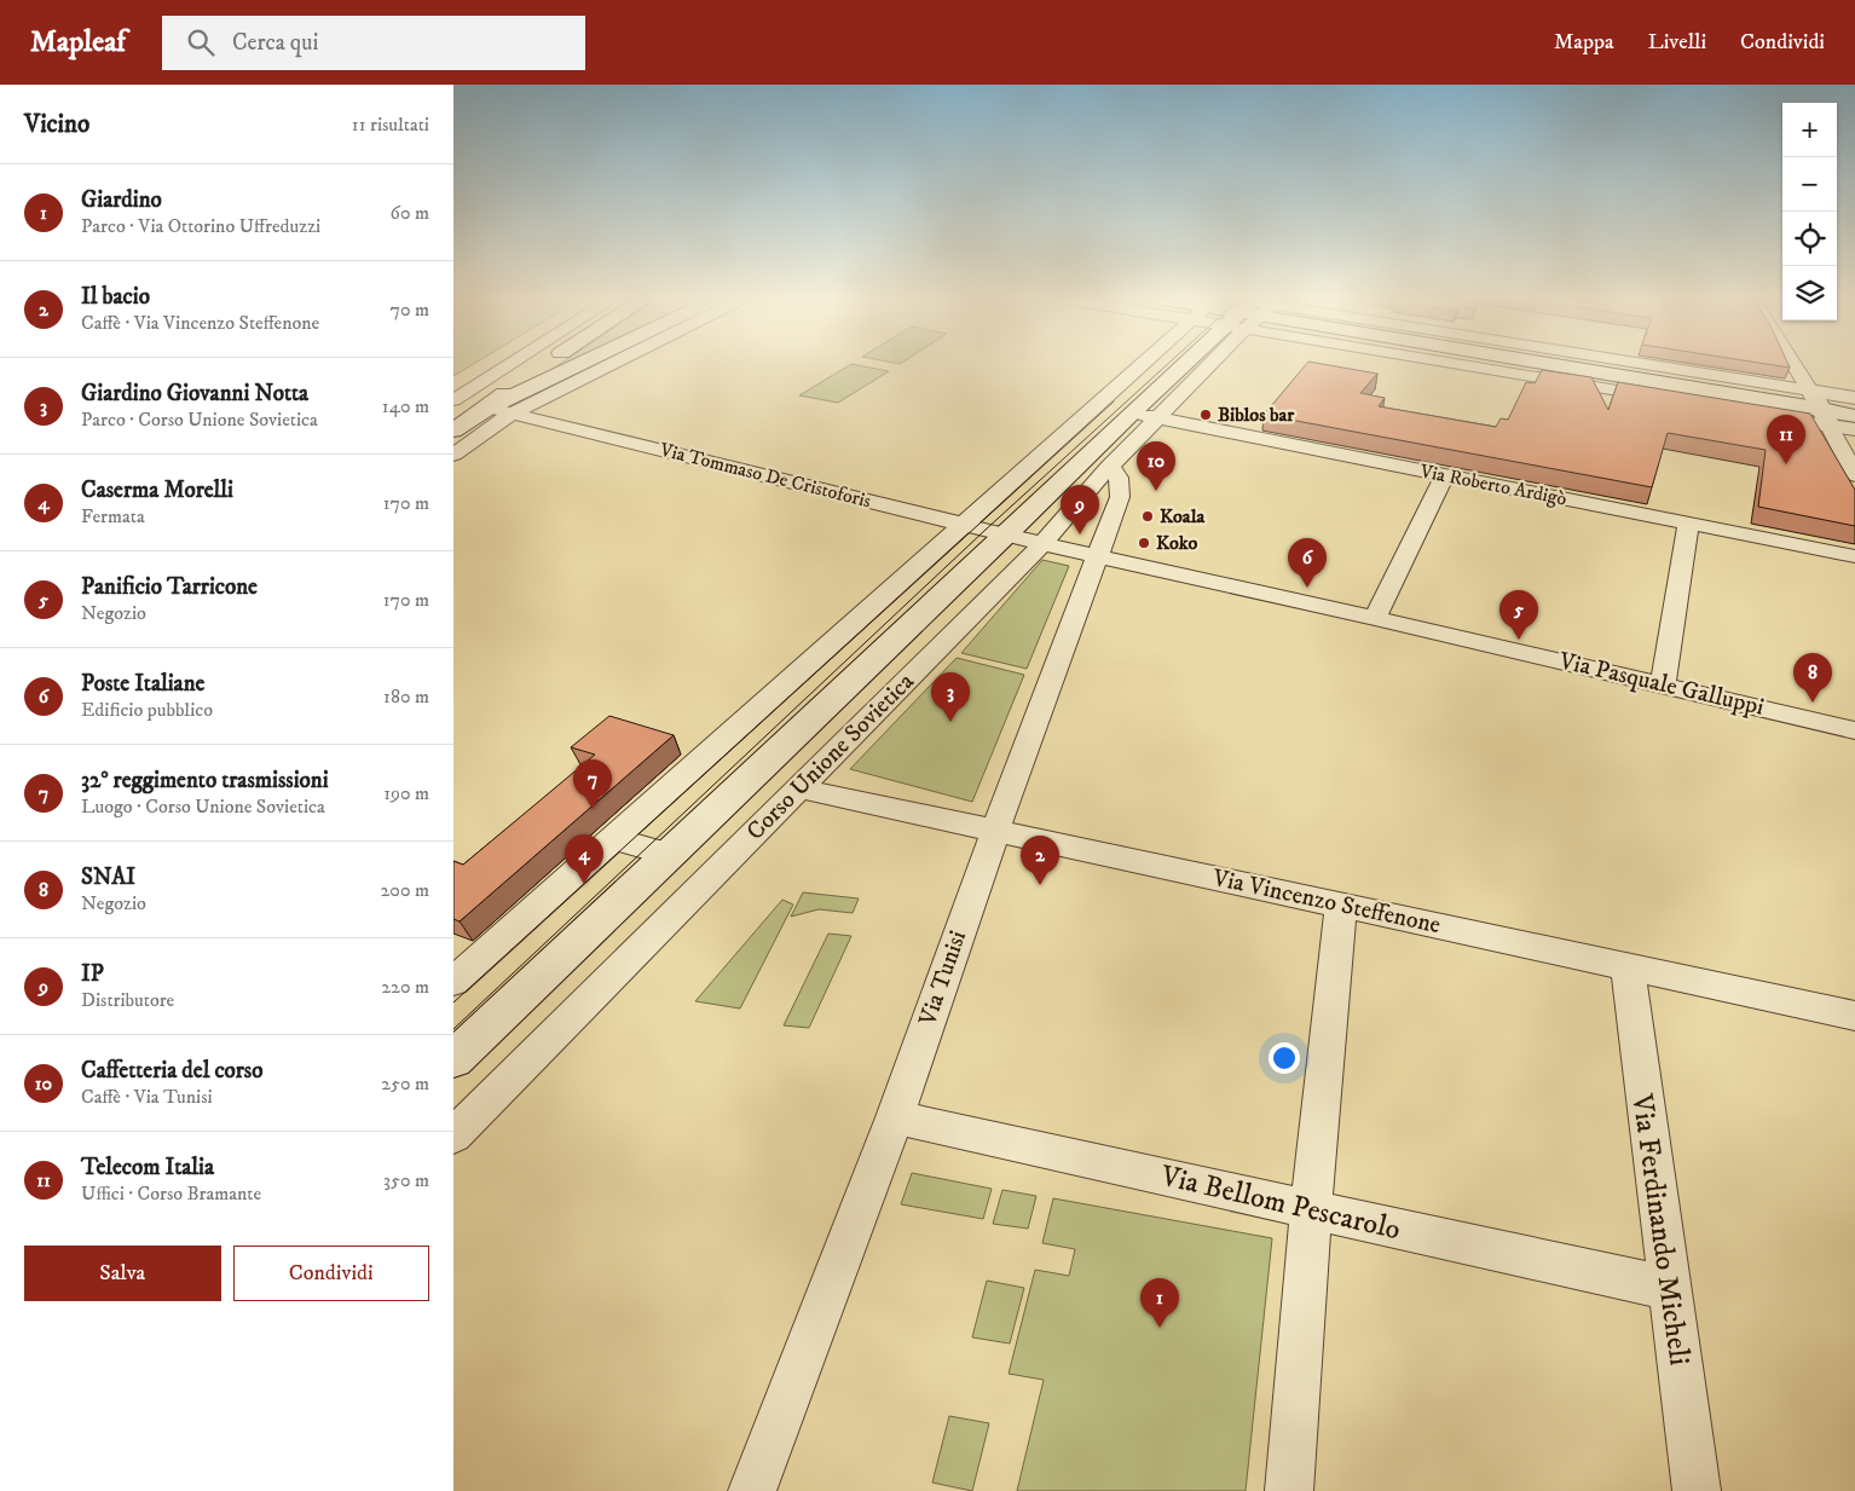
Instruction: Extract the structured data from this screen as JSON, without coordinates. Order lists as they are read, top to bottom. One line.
{"streets":{"main road":["Corso Unione Sovietica"],"street":["Via Tommaso De Cristoforis","Via Roberto Ardigò","Via Pasquale Galluppi","Via Vincenzo Steffenone","Via Tunisi","Via Bellom Pescarolo","Via Ferdinando Micheli"]},"crossings":[["Via Tommaso De Cristoforis","Via Pasquale Galluppi"],["Via Tommaso De Cristoforis","Corso Unione Sovietica"],["Via Roberto Ardigò","Corso Unione Sovietica"],["Via Pasquale Galluppi","Corso Unione Sovietica"],["Via Pasquale Galluppi","Via Tunisi"],["Corso Unione Sovietica","Via Vincenzo Steffenone"],["Corso Unione Sovietica","Via Tunisi"],["Via Vincenzo Steffenone","Via Tunisi"],["Via Vincenzo Steffenone","Via Ferdinando Micheli"],["Via Tunisi","Via Bellom Pescarolo"],["Via Bellom Pescarolo","Via Ferdinando Micheli"]],"places":["Biblos bar","Koala","Koko"],"page":{"header":"Mapleaf","search":"Cerca qui","nav":["Mappa","Livelli","Condividi"],"heading":["Vicino","11 risultati"],"map_buttons":["+","−"],"list":[{"mark":"1","name":"Giardino","note":"Parco · Via Ottorino Uffreduzzi","value":"60 m"},{"mark":"2","name":"Il bacio","note":"Caffè · Via Vincenzo Steffenone","value":"70 m"},{"mark":"3","name":"Giardino Giovanni Notta","note":"Parco · Corso Unione Sovietica","value":"140 m"},{"mark":"4","name":"Caserma Morelli","note":"Fermata","value":"170 m"},{"mark":"5","name":"Panificio Tarricone","note":"Negozio","value":"170 m"},{"mark":"6","name":"Poste Italiane","note":"Edificio pubblico","value":"180 m"},{"mark":"7","name":"32° reggimento trasmissioni","note":"Luogo · Corso Unione Sovietica","value":"190 m"},{"mark":"8","name":"SNAI","note":"Negozio","value":"200 m"},{"mark":"9","name":"IP","note":"Distributore","value":"220 m"},{"mark":"10","name":"Caffetteria del corso","note":"Caffè · Via Tunisi","value":"250 m"},{"mark":"11","name":"Telecom Italia","note":"Uffici · Corso Bramante","value":"350 m"}],"pins":["11","10","9","6","5","8","3","7","4","2","1"],"buttons":["Salva","Condividi"]}}
